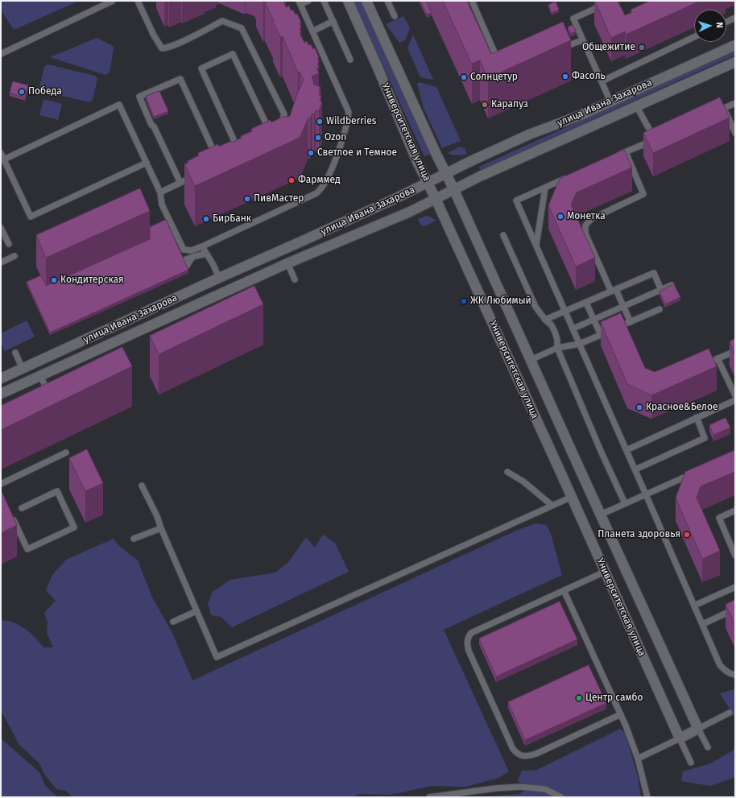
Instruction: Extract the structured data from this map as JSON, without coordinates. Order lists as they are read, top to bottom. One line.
{"streets":{"main road":["улица Ивана Захарова","Университетская улица"]},"crossings":[["улица Ивана Захарова","Университетская улица"]],"places":["Общежитие","Фасоль","Солнцетур","Победа","Карапуз","Wildberries","Ozon","Светлое и Темное","Фарммед","ПивМастер","Монетка","БирБанк","Кондитерская","ЖК Любимый","Красное&Белое","Планета здоровья","Центр самбо"],"north":"right"}
